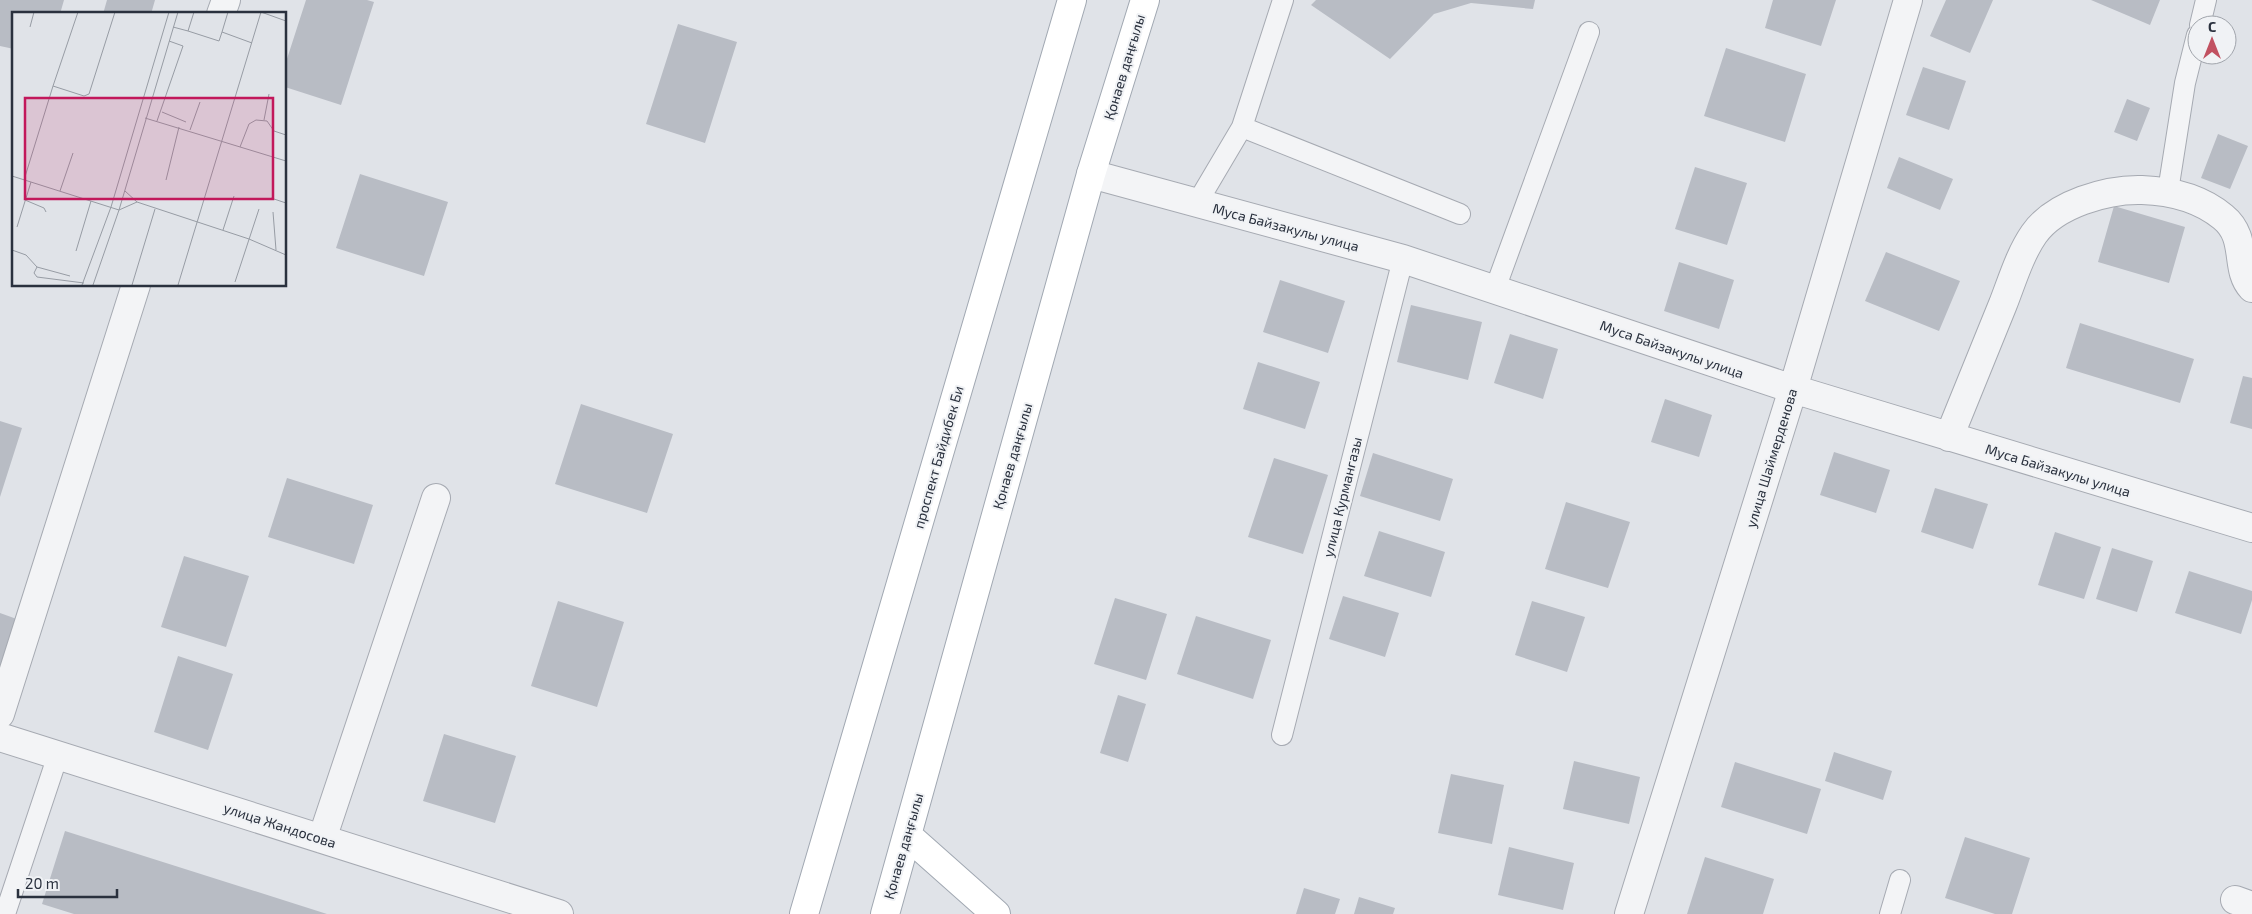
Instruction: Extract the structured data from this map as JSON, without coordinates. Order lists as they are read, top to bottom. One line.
{"streets":{"main road":["Қонаев даңғылы","проспект Байдибек Би"],"street":["Муса Байзакулы улица","улица Шаймерденова","улица Жандосова"],"lane":["улица Курмангазы"]},"crossings":[["Қонаев даңғылы","Муса Байзакулы улица"],["Муса Байзакулы улица","улица Шаймерденова"],["Муса Байзакулы улица","улица Курмангазы"]],"scale_bar":"20 m","north":"top"}
